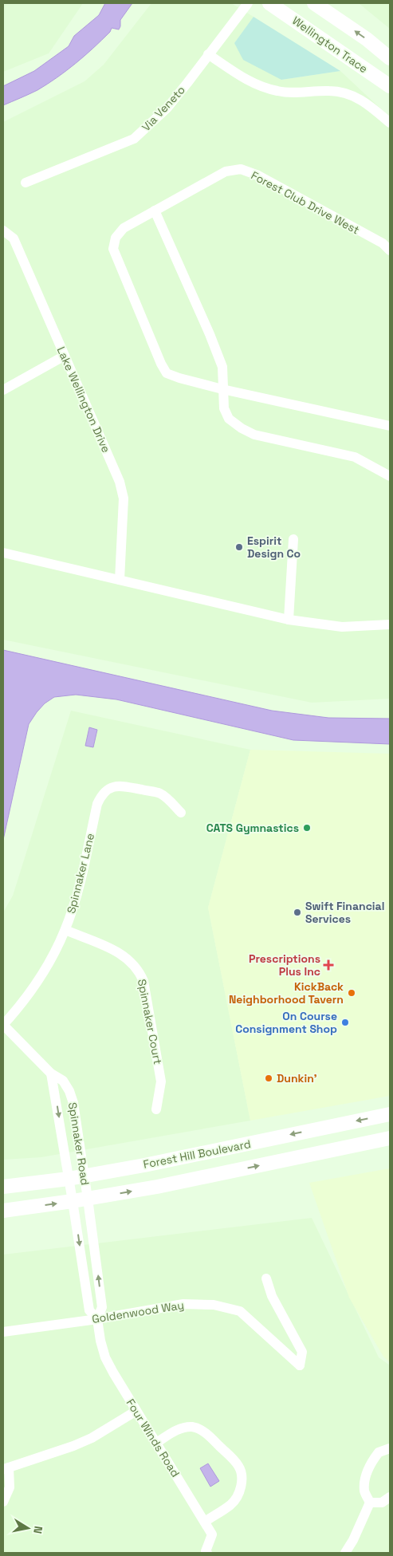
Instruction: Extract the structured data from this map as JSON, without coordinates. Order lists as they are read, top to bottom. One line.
{"streets":{"main road":["Wellington Trace","Forest Hill Boulevard"],"street":["Via Veneto","Forest Club Drive West","Lake Wellington Drive","Spinnaker Lane","Spinnaker Court","Spinnaker Road","Goldenwood Way","Four Winds Road"]},"crossings":[["Spinnaker Lane","Spinnaker Court"],["Spinnaker Lane","Spinnaker Road"],["Spinnaker Road","Forest Hill Boulevard"],["Spinnaker Road","Four Winds Road"],["Forest Hill Boulevard","Four Winds Road"],["Goldenwood Way","Four Winds Road"]],"places":{"other":["Espirit Design Co","CATS Gymnastics","Swift Financial Services","KickBack Neighborhood Tavern","On Course Consignment Shop","Dunkin'"],"health":["Prescriptions Plus Inc"]},"north":"right"}
